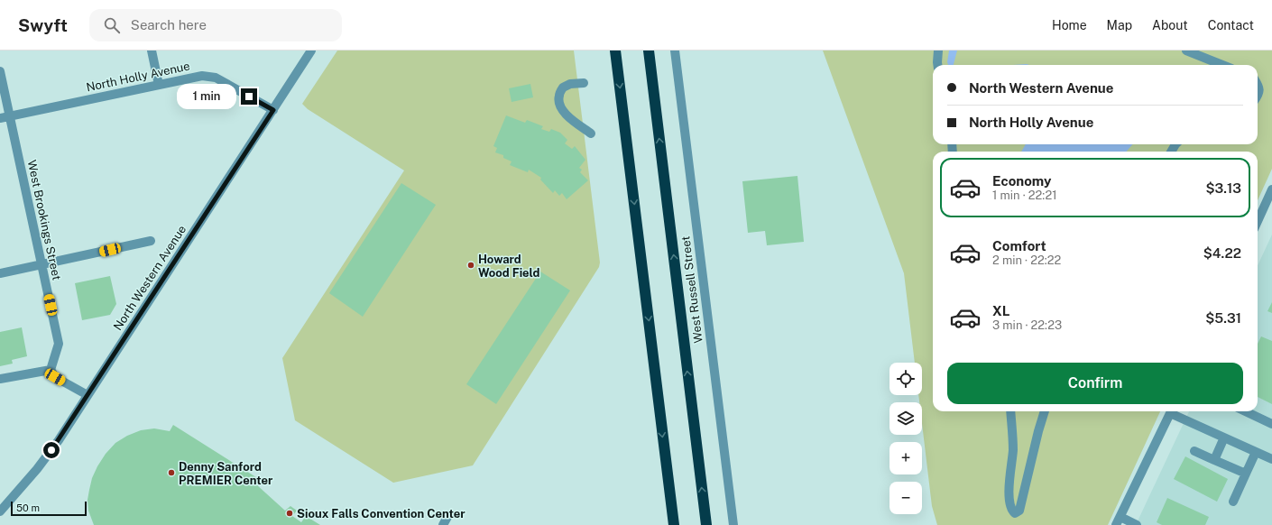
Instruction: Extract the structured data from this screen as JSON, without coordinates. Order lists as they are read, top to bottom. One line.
{"streets":{"highway":["West Russell Street"],"street":["North Holly Avenue","West Brookings Street","North Western Avenue"]},"crossings":[["North Holly Avenue","West Brookings Street"],["North Holly Avenue","North Western Avenue"]],"places":["Howard Wood Field","Denny Sanford PREMIER Center","Sioux Falls Convention Center"],"scale_bar":"50 m","page":{"header":"Swyft","search":"Search here","nav":["Home","Map","About","Contact"],"banner":["North Western Avenue","North Holly Avenue"],"bubble":"1 min","list":[{"name":"Economy","note":"1 min · 22:21","value":"$3.13"},{"name":"Comfort","note":"2 min · 22:22","value":"$4.22"},{"name":"XL","note":"3 min · 22:23","value":"$5.31"}],"buttons":"Confirm","map_buttons":["+","−"],"scale":"50 m"}}
